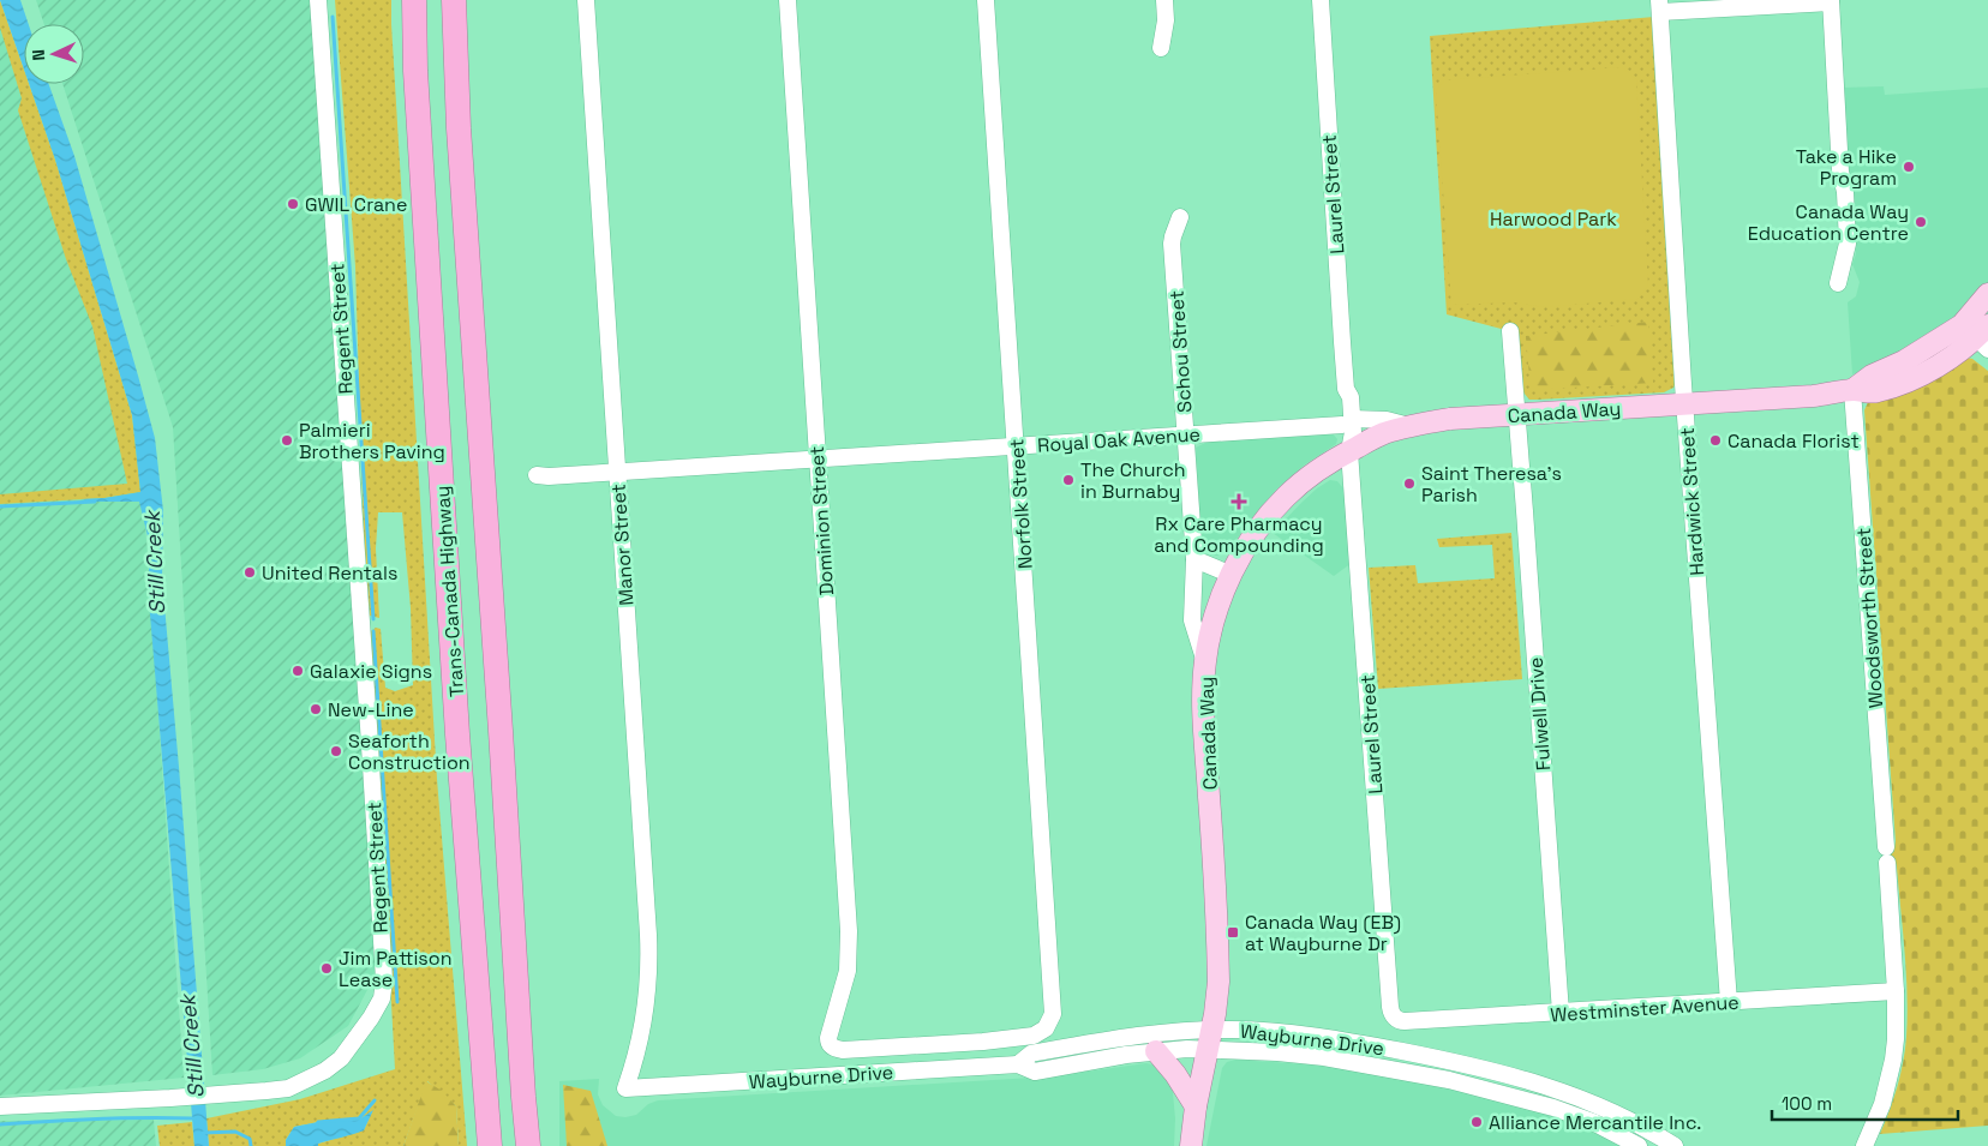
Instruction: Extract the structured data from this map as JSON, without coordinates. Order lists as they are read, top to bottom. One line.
{"streets":{"highway":["Trans-Canada Highway"],"main road":["Canada Way"],"street":["Laurel Street","Regent Street","Schou Street","Royal Oak Avenue","Hardwick Street","Norfolk Street","Dominion Street","Manor Street","Woodsworth Street","Fulwell Drive","Westminster Avenue","Wayburne Drive"]},"crossings":[["Laurel Street","Canada Way"],["Laurel Street","Royal Oak Avenue"],["Laurel Street","Westminster Avenue"],["Schou Street","Canada Way"],["Schou Street","Royal Oak Avenue"],["Canada Way","Royal Oak Avenue"],["Canada Way","Hardwick Street"],["Canada Way","Woodsworth Street"],["Canada Way","Fulwell Drive"],["Canada Way","Wayburne Drive"],["Royal Oak Avenue","Norfolk Street"],["Royal Oak Avenue","Dominion Street"],["Royal Oak Avenue","Manor Street"],["Hardwick Street","Westminster Avenue"],["Norfolk Street","Dominion Street"],["Manor Street","Wayburne Drive"],["Woodsworth Street","Westminster Avenue"],["Fulwell Drive","Westminster Avenue"]],"water":["Still Creek"],"parks":["Harwood Park"],"places":{"other":["Take a Hike Program","GWIL Crane","Canada Way Education Centre","Palmieri Brothers Paving","Canada Florist","The Church in Burnaby","Saint Theresa's Parish","United Rentals","Galaxie Signs","New-Line","Seaforth Construction","Jim Pattison Lease","Alliance Mercantile Inc."],"health":["Rx Care Pharmacy and Compounding"],"transit":["Canada Way (EB) at Wayburne Dr"]},"scale_bar":"100 m","north":"left"}
